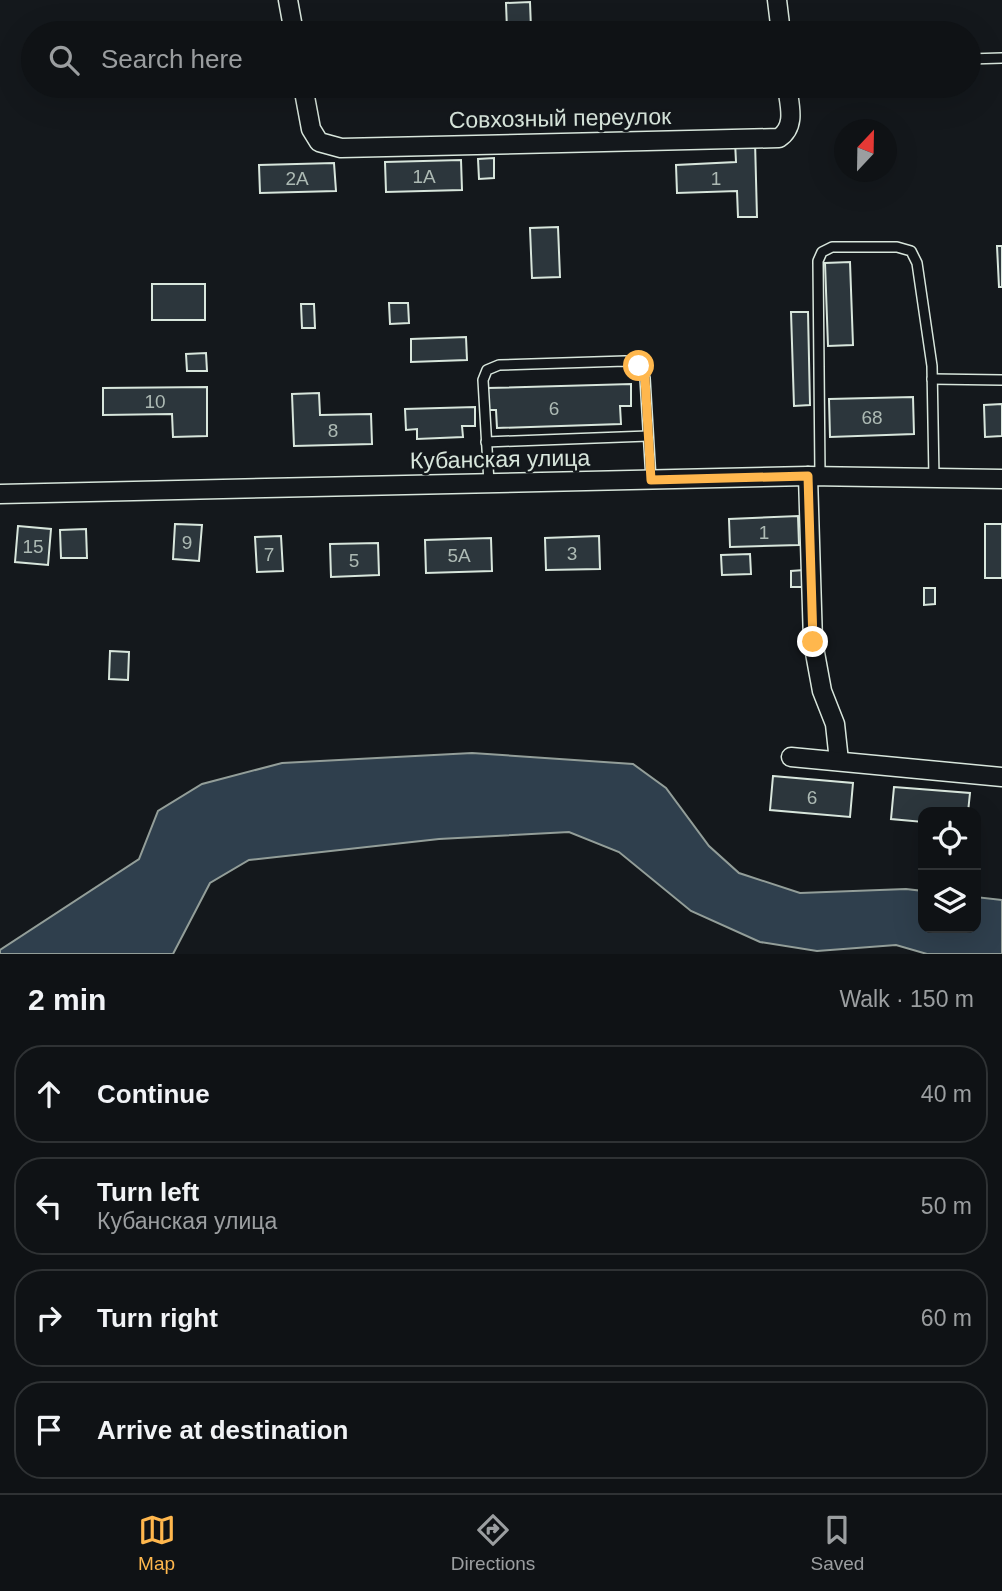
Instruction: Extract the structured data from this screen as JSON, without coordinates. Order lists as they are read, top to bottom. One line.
{"streets":{"street":["Совхозный переулок","Кубанская улица"]},"house_numbers":["1А","2А","1","10","6","68","8","1","9","15","3","7","5А","5","6"],"north":"top","page":{"search":"Search here","heading":["2 min","Walk · 150 m"],"list":[["Continue","40 m"],["Turn left","Кубанская улица","50 m"],["Turn right","60 m"],"Arrive at destination"],"nav":["Map","Directions","Saved"]}}
